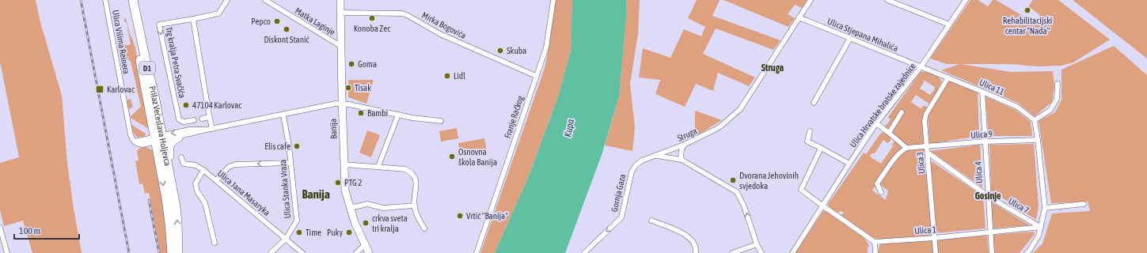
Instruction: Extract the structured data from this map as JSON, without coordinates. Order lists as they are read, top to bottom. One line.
{"streets":{"highway":["D1","Prilaz Većeslava Holjevca"],"main road":["Banija"],"street":["Matka Laginje","Mirka Bogovića","Ulica Stjepana Mihalića","Ulica Vilima Reinera","Trg kralja Petra Svačića","Ulica 11","Ulica Hrvatske bratske zajednice","Franje Račkog","Struga","Ulica 9","Ulica 3","Ulica 4","Ulica Stanka Vraza","Ulica Jana Masaryka","Gornja Gaza","Ulica 7","Ulica 1"]},"crossings":[["Matka Laginje","Banija"],["Mirka Bogovića","Franje Račkog"],["Mirka Bogovića","Banija"],["Ulica Stjepana Mihalića","Ulica 11"],["Ulica Stjepana Mihalića","Ulica Hrvatske bratske zajednice"],["Ulica Stjepana Mihalića","Struga"],["Ulica Vilima Reinera","Prilaz Većeslava Holjevca"],["Ulica 11","Ulica Hrvatske bratske zajednice"],["Ulica 11","Ulica 3"],["Ulica 11","Ulica 4"],["Struga","Gornja Gaza"],["Ulica 9","Ulica 3"],["Ulica 9","Ulica 4"],["Ulica 3","Ulica 7"],["Ulica 3","Ulica 1"],["Ulica 4","Ulica 7"],["Ulica 4","Ulica 1"],["Ulica Stanka Vraza","Ulica Jana Masaryka"],["Ulica 7","Ulica 1"]],"one_way":["Gornja Gaza"],"districts":["Struga","Banija","Gosinje"],"water":["Kupa"],"places":{"other":["Rehabilitacijski centar \"Nada\"","Konoba Zec","Pepco","Diskont Stanić","Skuba","Goma","Lidl","Tisak","47104 Karlovac","Bambi","Elis cafe","Osnovna škola Banija","Dvorana Jehovinih svjedoka","PTG 2","Vrtić \"Banija\"","crkva sveta tri kralja","Time","Puky"],"transit":["Karlovac"]},"scale_bar":"100 m"}
